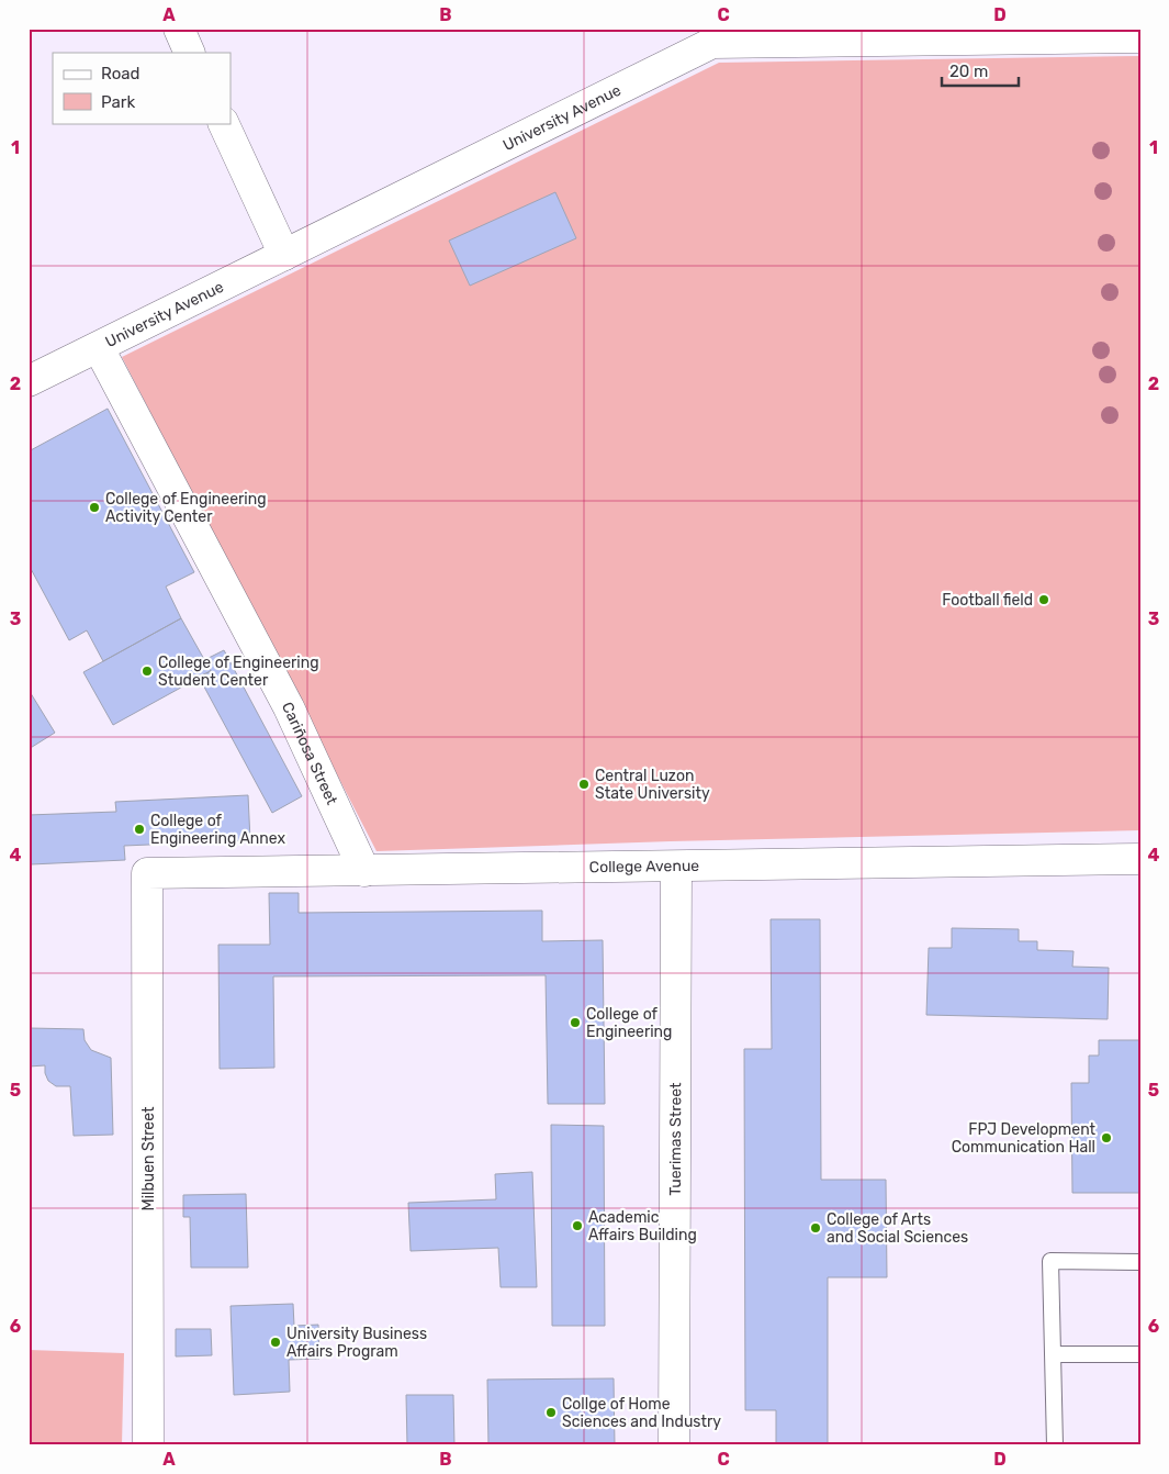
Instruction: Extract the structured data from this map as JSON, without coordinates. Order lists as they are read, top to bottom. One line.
{"streets":{"street":["University Avenue","Cariñosa Street","College Avenue","Tuerimas Street","Milbuen Street"]},"crossings":[["University Avenue","Cariñosa Street"],["Cariñosa Street","College Avenue"],["College Avenue","Tuerimas Street"],["College Avenue","Milbuen Street"]],"places":["College of Engineering Activity Center","Football field","College of Engineering Student Center","Central Luzon State University","College of Engineering Annex","College of Engineering","FPJ Development Communication Hall","Academic Affairs Building","College of Arts and Social Sciences","University Business Affairs Program","Collge of Home Sciences and Industry"],"legend":["Road","Park"],"scale_bar":"20 m","grid":{"columns":["A","B","C","D"],"rows":["1","2","3","4","5","6"]}}
